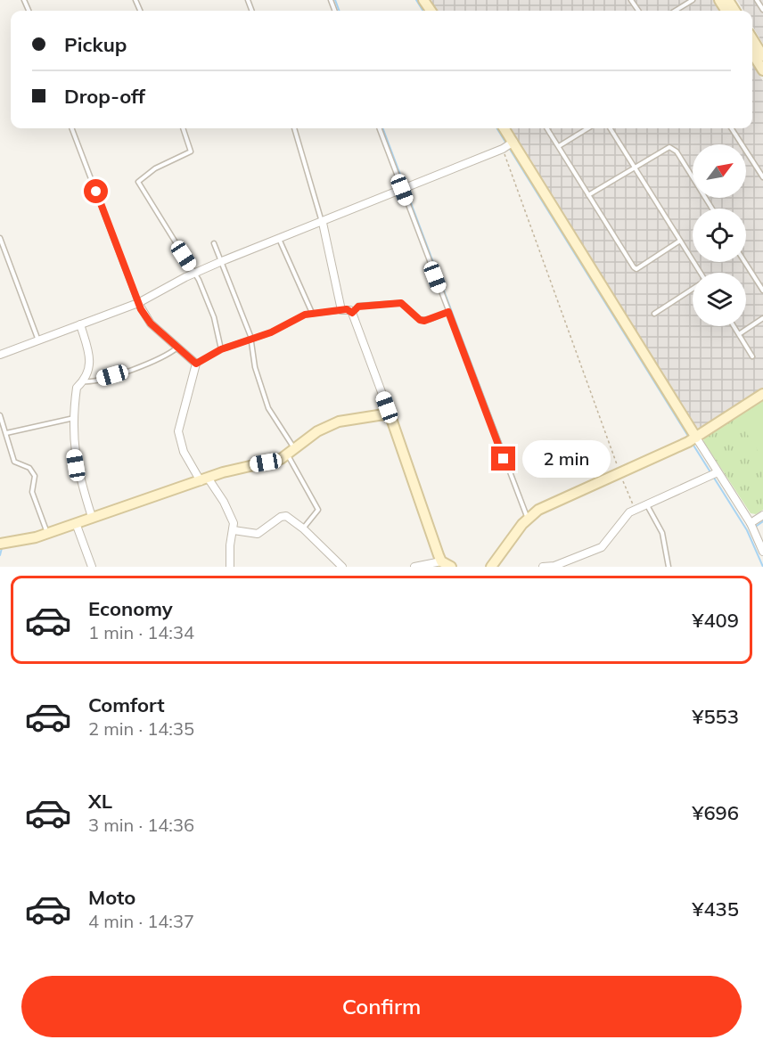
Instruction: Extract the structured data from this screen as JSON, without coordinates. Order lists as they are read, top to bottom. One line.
{"north":"top right","page":{"banner":["Pickup","Drop-off"],"bubble":"2 min","list":[{"name":"Economy","note":"1 min · 14:34","value":"¥409"},{"name":"Comfort","note":"2 min · 14:35","value":"¥553"},{"name":"XL","note":"3 min · 14:36","value":"¥696"},{"name":"Moto","note":"4 min · 14:37","value":"¥435"}],"buttons":"Confirm"}}
